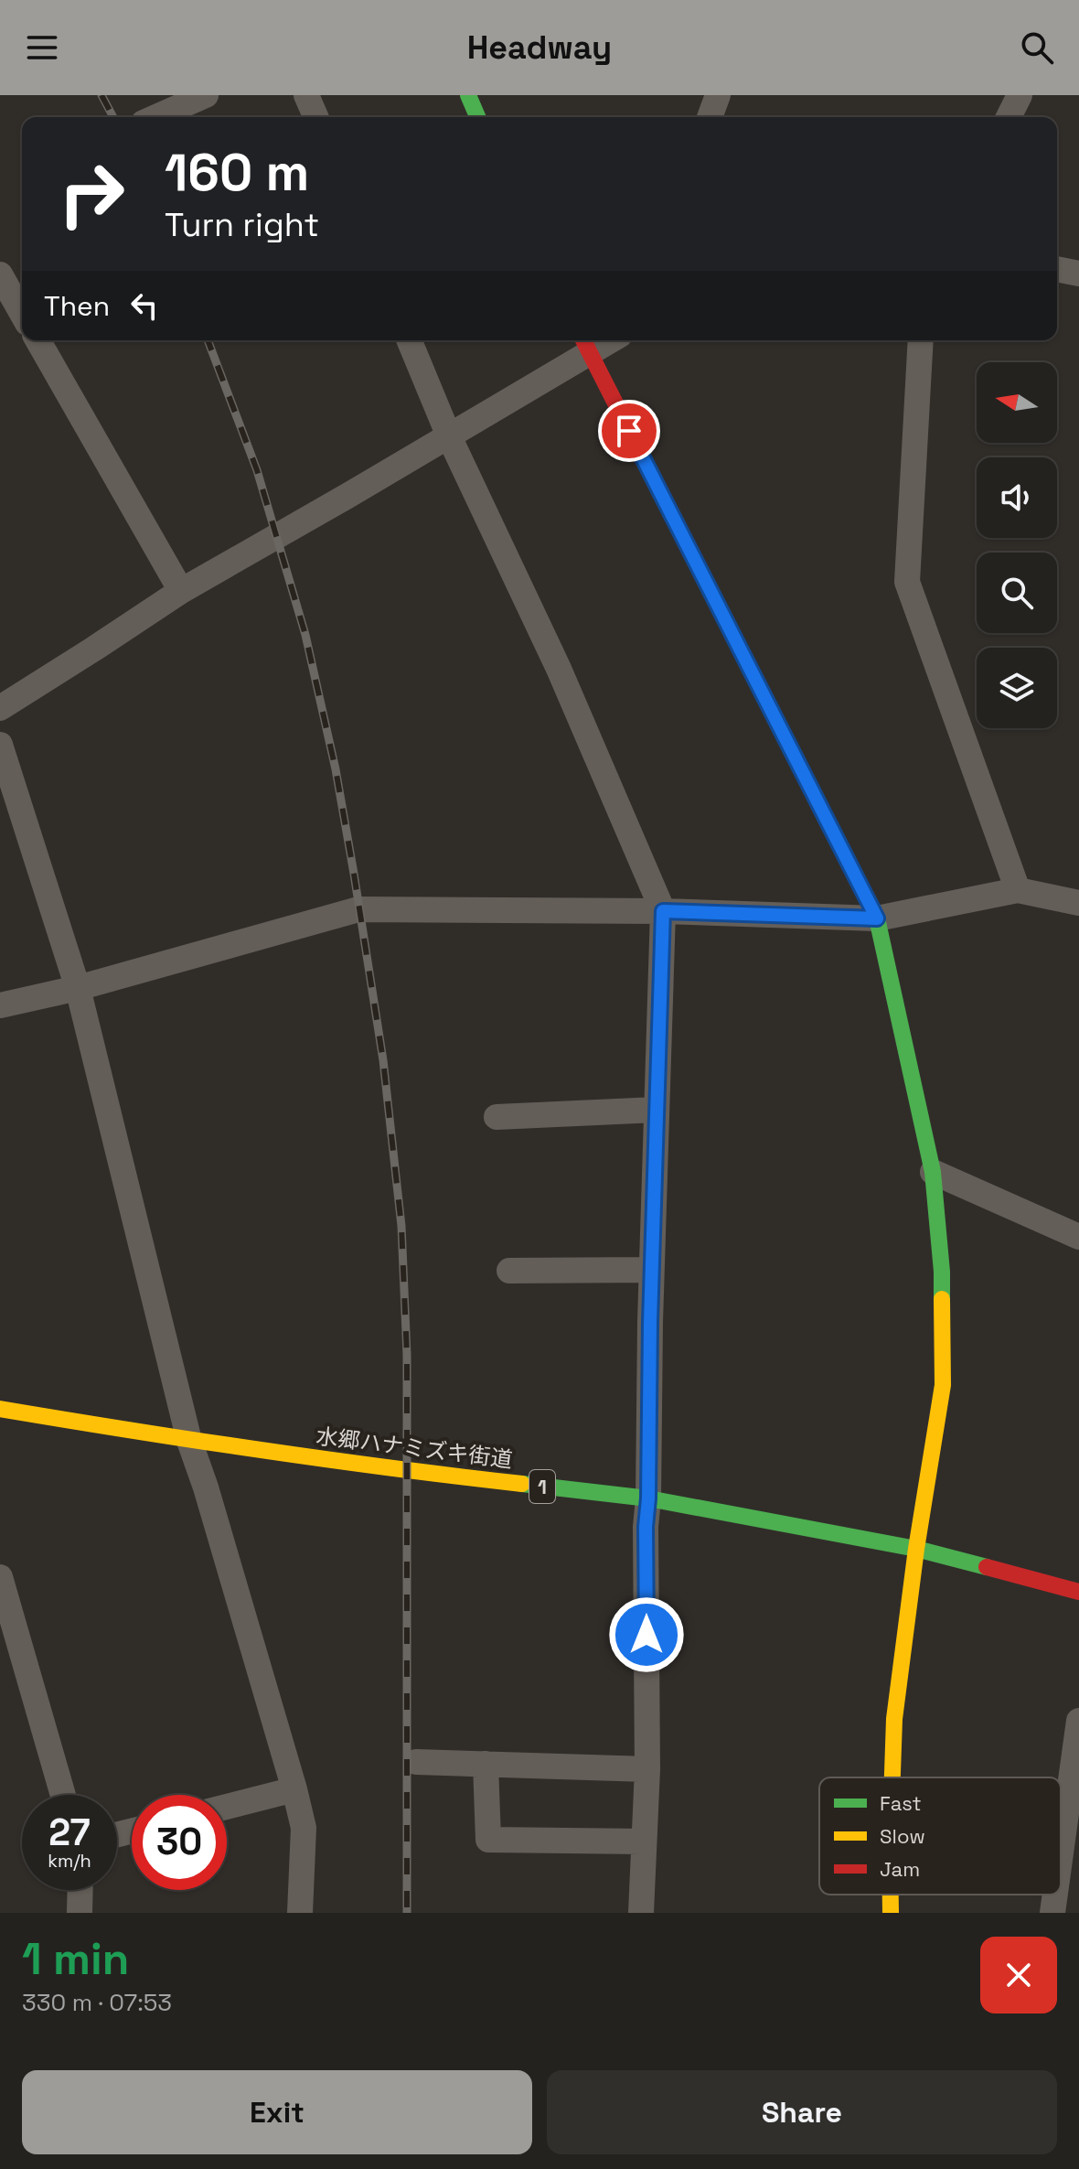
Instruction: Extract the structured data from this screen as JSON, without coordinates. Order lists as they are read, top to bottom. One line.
{"streets":{"street":["水郷ハナミズキ街道","1"]},"legend":["Fast","Slow","Jam"],"north":"left","page":{"header":"Headway","turn":["160 m","Turn right"],"then":"Then","speed":"27 km/h","limit":"30","heading":["1 min","330 m · 07:53"],"buttons":["Exit","Share"]}}
